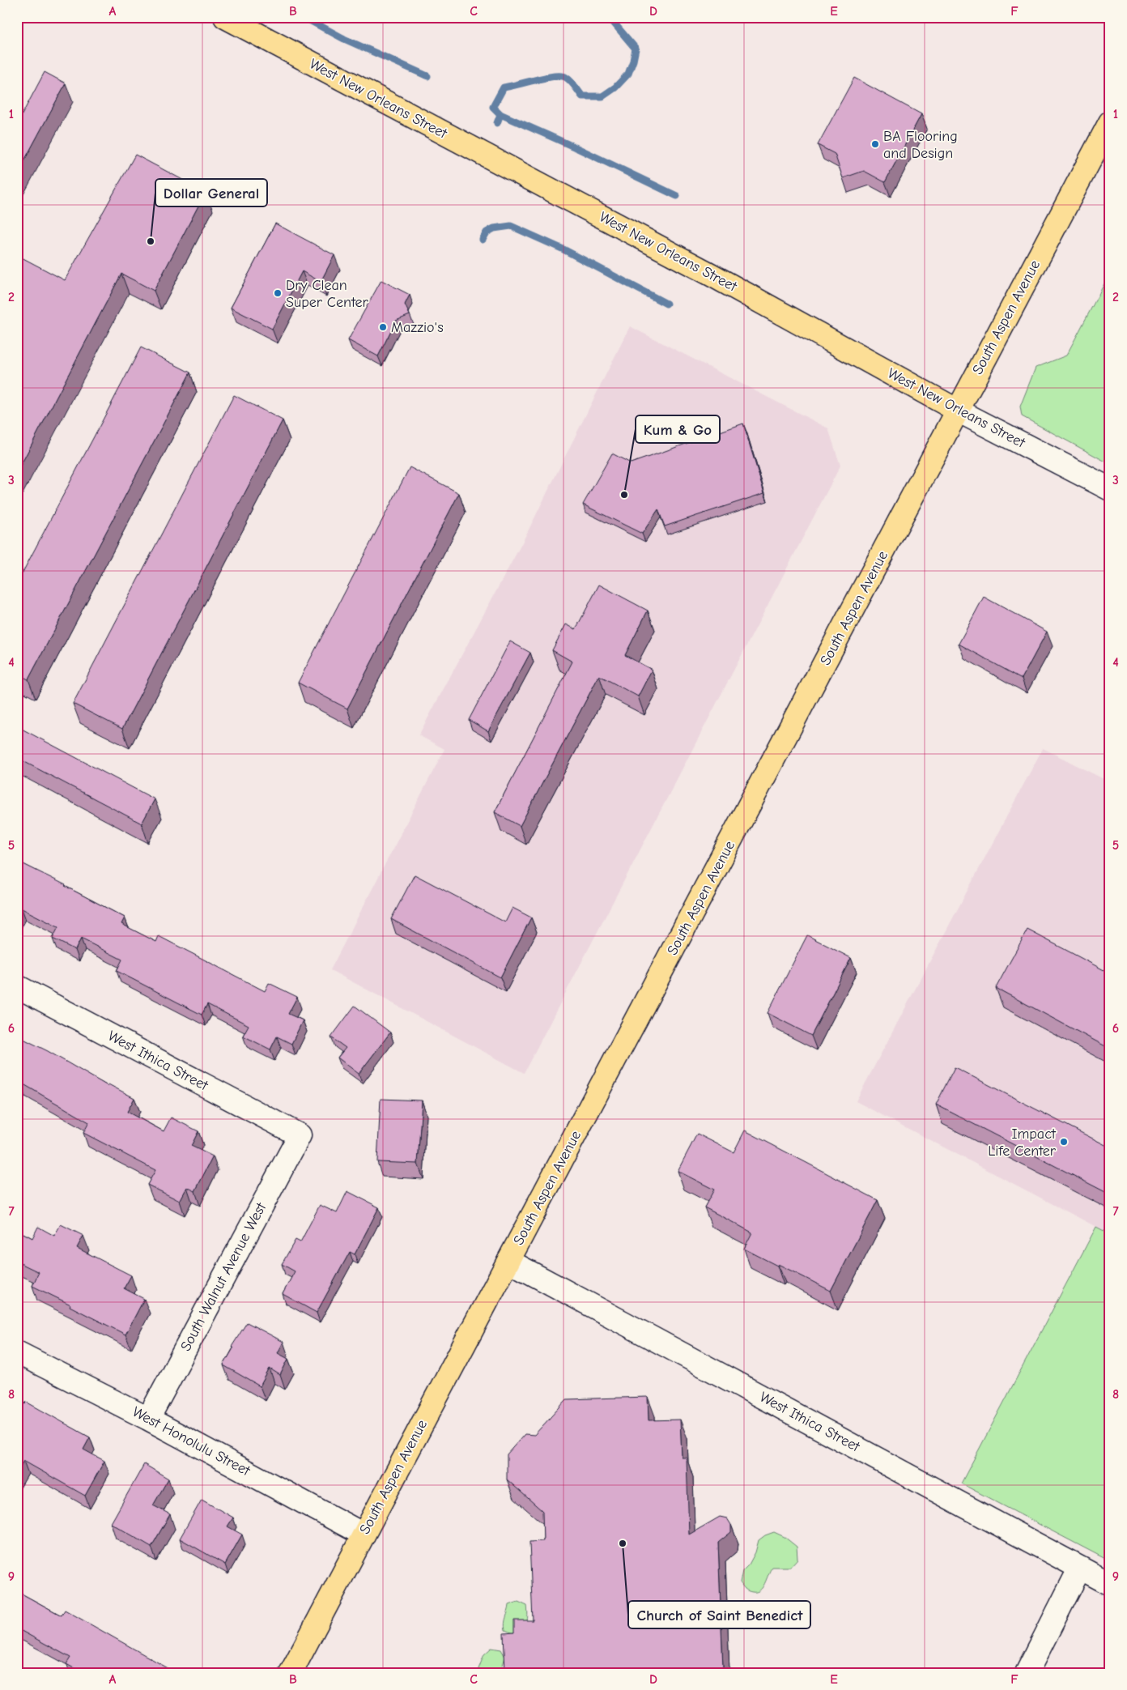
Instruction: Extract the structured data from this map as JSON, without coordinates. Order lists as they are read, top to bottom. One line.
{"streets":{"main road":["West New Orleans Street","South Aspen Avenue"],"street":["West Ithica Street","South Walnut Avenue West","West Honolulu Street"]},"crossings":[["West New Orleans Street","South Aspen Avenue"],["South Aspen Avenue","West Ithica Street"],["South Aspen Avenue","West Honolulu Street"],["West Ithica Street","South Walnut Avenue West"],["South Walnut Avenue West","West Honolulu Street"]],"places":["BA Flooring and Design","Dollar General","Dry Clean Super Center","Mazzio's","Kum & Go","Impact Life Center","Church of Saint Benedict"],"grid":{"columns":["A","B","C","D","E","F"],"rows":["1","2","3","4","5","6","7","8","9"]}}
